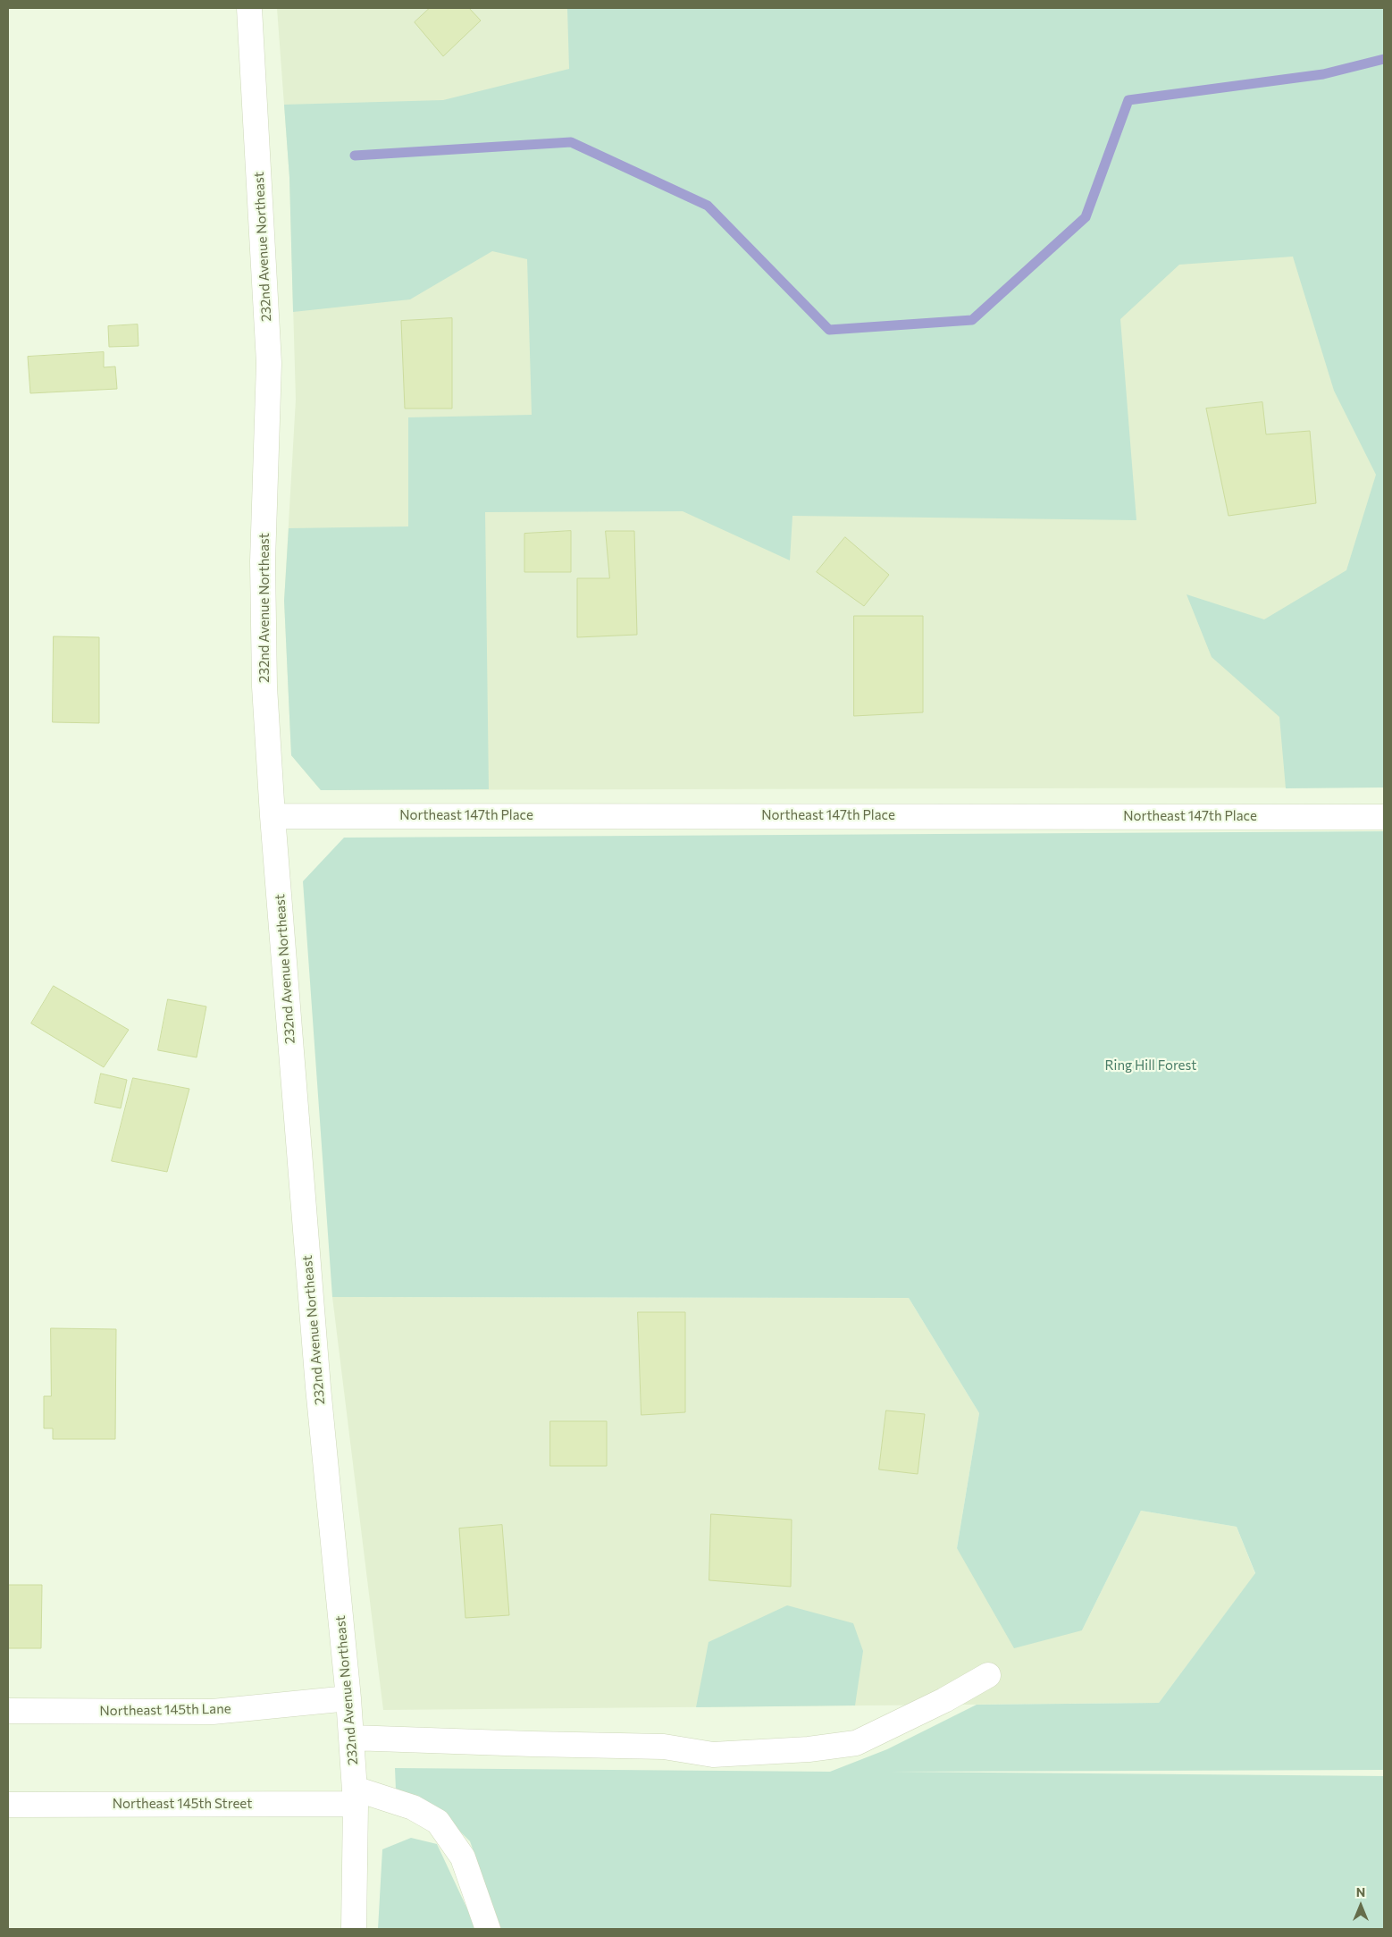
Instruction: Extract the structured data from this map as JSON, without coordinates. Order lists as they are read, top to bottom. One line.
{"streets":{"street":["232nd Avenue Northeast","Northeast 147th Place","Northeast 145th Lane","Northeast 145th Street"]},"crossings":[["232nd Avenue Northeast","Northeast 147th Place"],["232nd Avenue Northeast","Northeast 145th Lane"],["232nd Avenue Northeast","Northeast 145th Street"]],"parks":["Ring Hill Forest"],"north":"top"}
